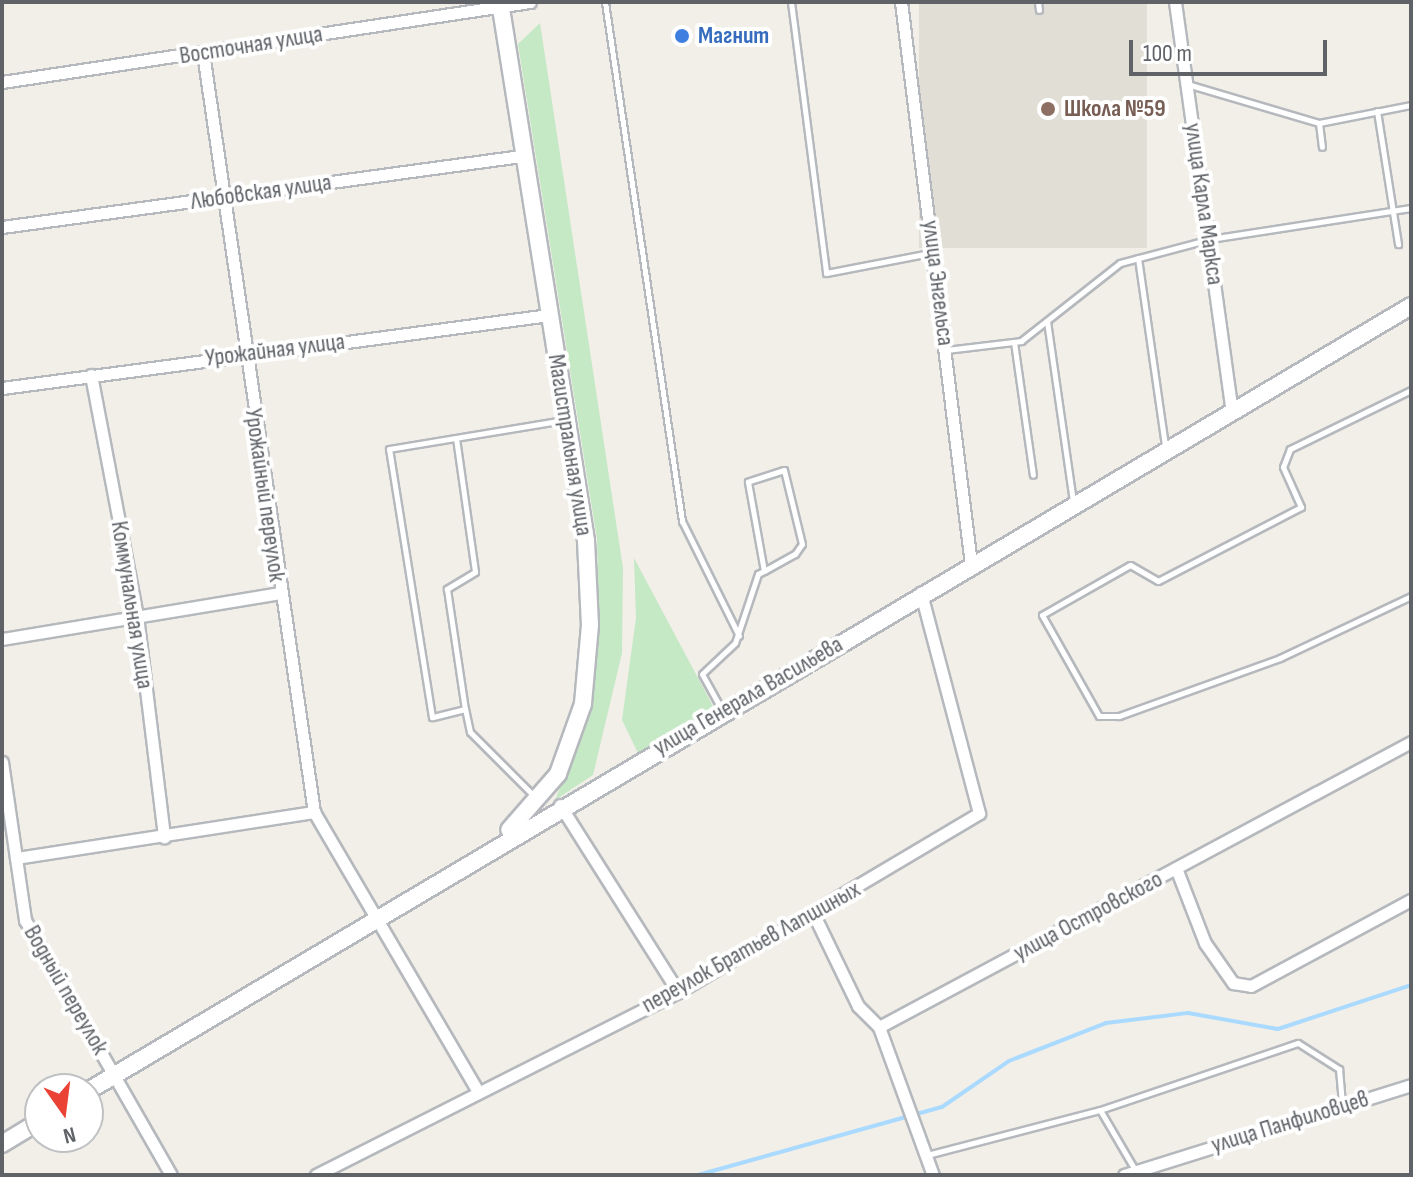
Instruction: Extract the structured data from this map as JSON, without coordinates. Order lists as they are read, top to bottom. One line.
{"streets":{"main road":["Магистральная улица","улица Генерала Васильева"],"street":["Восточная улица","Любовская улица","улица Карла Маркса","улица Энгельса","Урожайная улица","Урожайный переулок","Коммунальная улица","улица Островского","переулок Братьев Лапшиных","Водный переулок","улица Панфиловцев"]},"crossings":[["Восточная улица","Магистральная улица"],["Восточная улица","Урожайный переулок"],["Любовская улица","Магистральная улица"],["Любовская улица","Урожайный переулок"],["улица Карла Маркса","улица Генерала Васильева"],["улица Энгельса","улица Генерала Васильева"],["Урожайная улица","Магистральная улица"],["Урожайная улица","Урожайный переулок"],["Урожайная улица","Коммунальная улица"],["Магистральная улица","улица Генерала Васильева"],["Урожайный переулок","улица Генерала Васильева"],["Урожайный переулок","переулок Братьев Лапшиных"],["улица Генерала Васильева","переулок Братьев Лапшиных"],["улица Генерала Васильева","Водный переулок"]],"places":["Магнит","Школа №59"],"scale_bar":"100 m","north":"bottom"}
